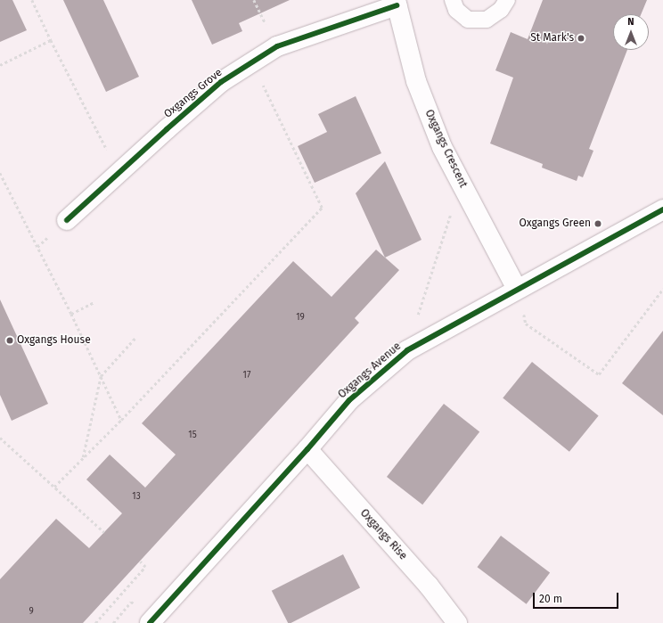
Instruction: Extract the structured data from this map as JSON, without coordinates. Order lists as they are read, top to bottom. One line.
{"streets":{"street":["Oxgangs Grove","Oxgangs Crescent","Oxgangs Avenue","Oxgangs Rise"]},"crossings":[["Oxgangs Grove","Oxgangs Crescent"],["Oxgangs Crescent","Oxgangs Avenue"],["Oxgangs Avenue","Oxgangs Rise"]],"places":["St Mark's","Oxgangs Green","Oxgangs House"],"house_numbers":["19","17","15","13","9"],"scale_bar":"20 m","north":"top"}
